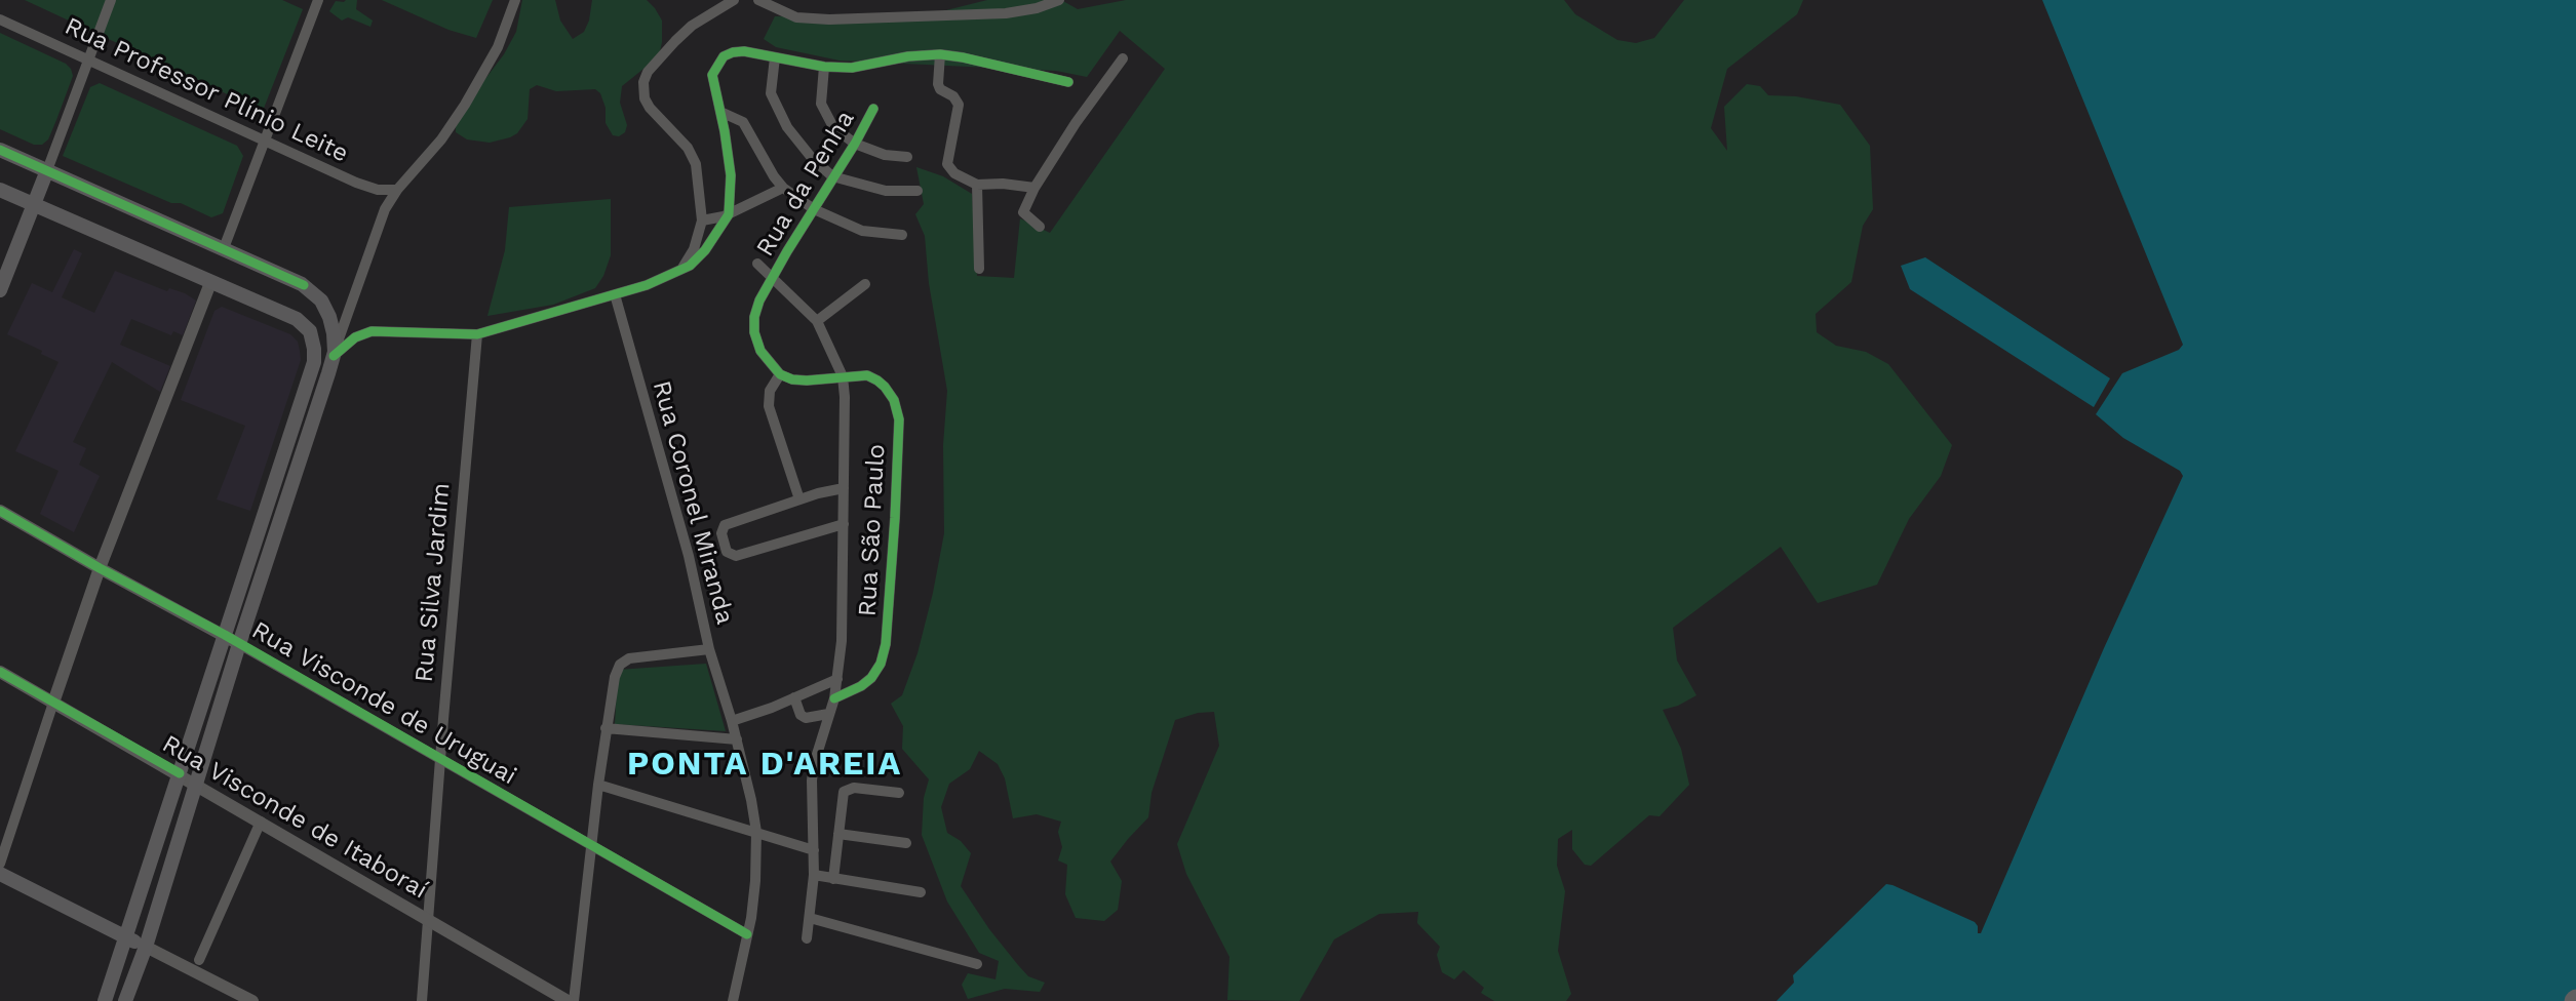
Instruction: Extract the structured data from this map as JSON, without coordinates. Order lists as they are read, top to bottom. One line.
{"streets":{"street":["Rua Professor Plínio Leite","Rua da Penha","Rua Coronel Miranda","Rua São Paulo","Rua Silva Jardim","Rua Visconde de Uruguai","Rua Visconde de Itaboraí"]},"crossings":[["Rua da Penha","Rua São Paulo"],["Rua Coronel Miranda","Rua Visconde de Uruguai"],["Rua Silva Jardim","Rua Visconde de Uruguai"],["Rua Silva Jardim","Rua Visconde de Itaboraí"]],"districts":["PONTA D'AREIA"]}
